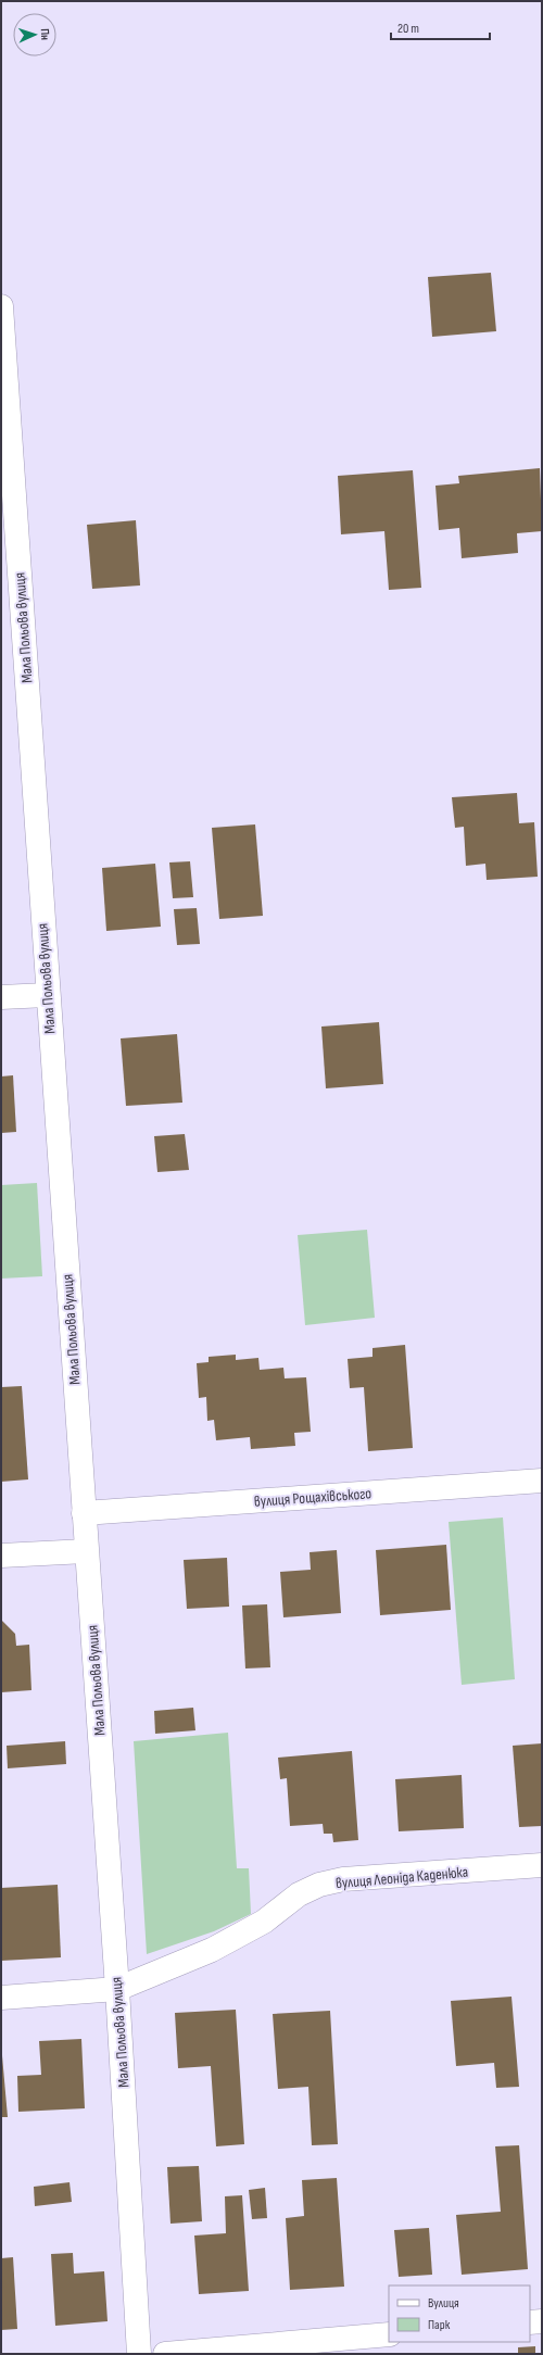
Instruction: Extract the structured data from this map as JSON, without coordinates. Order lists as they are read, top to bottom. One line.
{"streets":{"street":["Мала Польова вулиця","вулиця Рощахівського","вулиця Леоніда Каденюка"]},"crossings":[["Мала Польова вулиця","вулиця Рощахівського"],["Мала Польова вулиця","вулиця Леоніда Каденюка"]],"legend":["Вулиця","Парк"],"scale_bar":"20 m","north":"right"}
